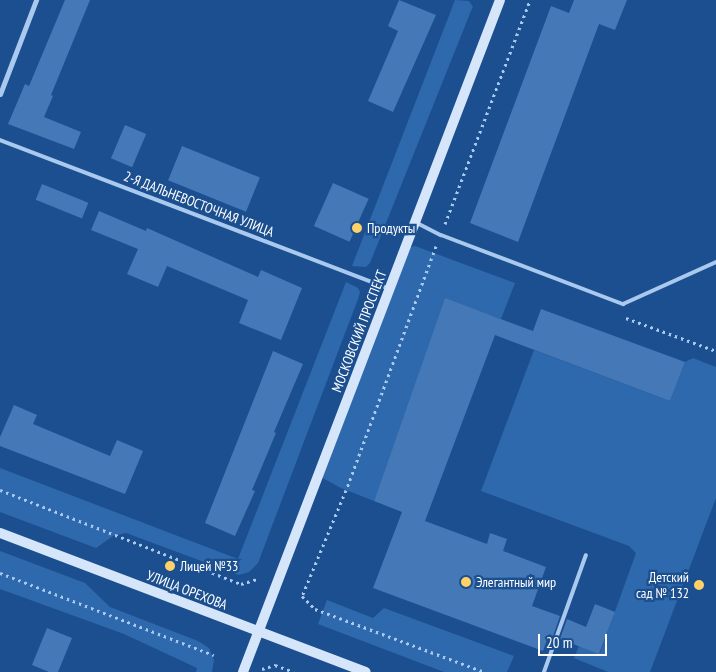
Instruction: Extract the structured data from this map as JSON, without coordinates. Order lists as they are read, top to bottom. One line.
{"streets":{"street":["МОСКОВСКИЙ ПРОСПЕКТ","УЛИЦА ОРЕХОВА"],"lane":["2-Я ДАЛЬНЕВОСТОЧНАЯ УЛИЦА"]},"crossings":[["2-Я ДАЛЬНЕВОСТОЧНАЯ УЛИЦА","МОСКОВСКИЙ ПРОСПЕКТ"],["МОСКОВСКИЙ ПРОСПЕКТ","УЛИЦА ОРЕХОВА"]],"places":["Продукты","Лицей №33","Элегантный мир","Детский сад № 132"],"scale_bar":"20 m"}
